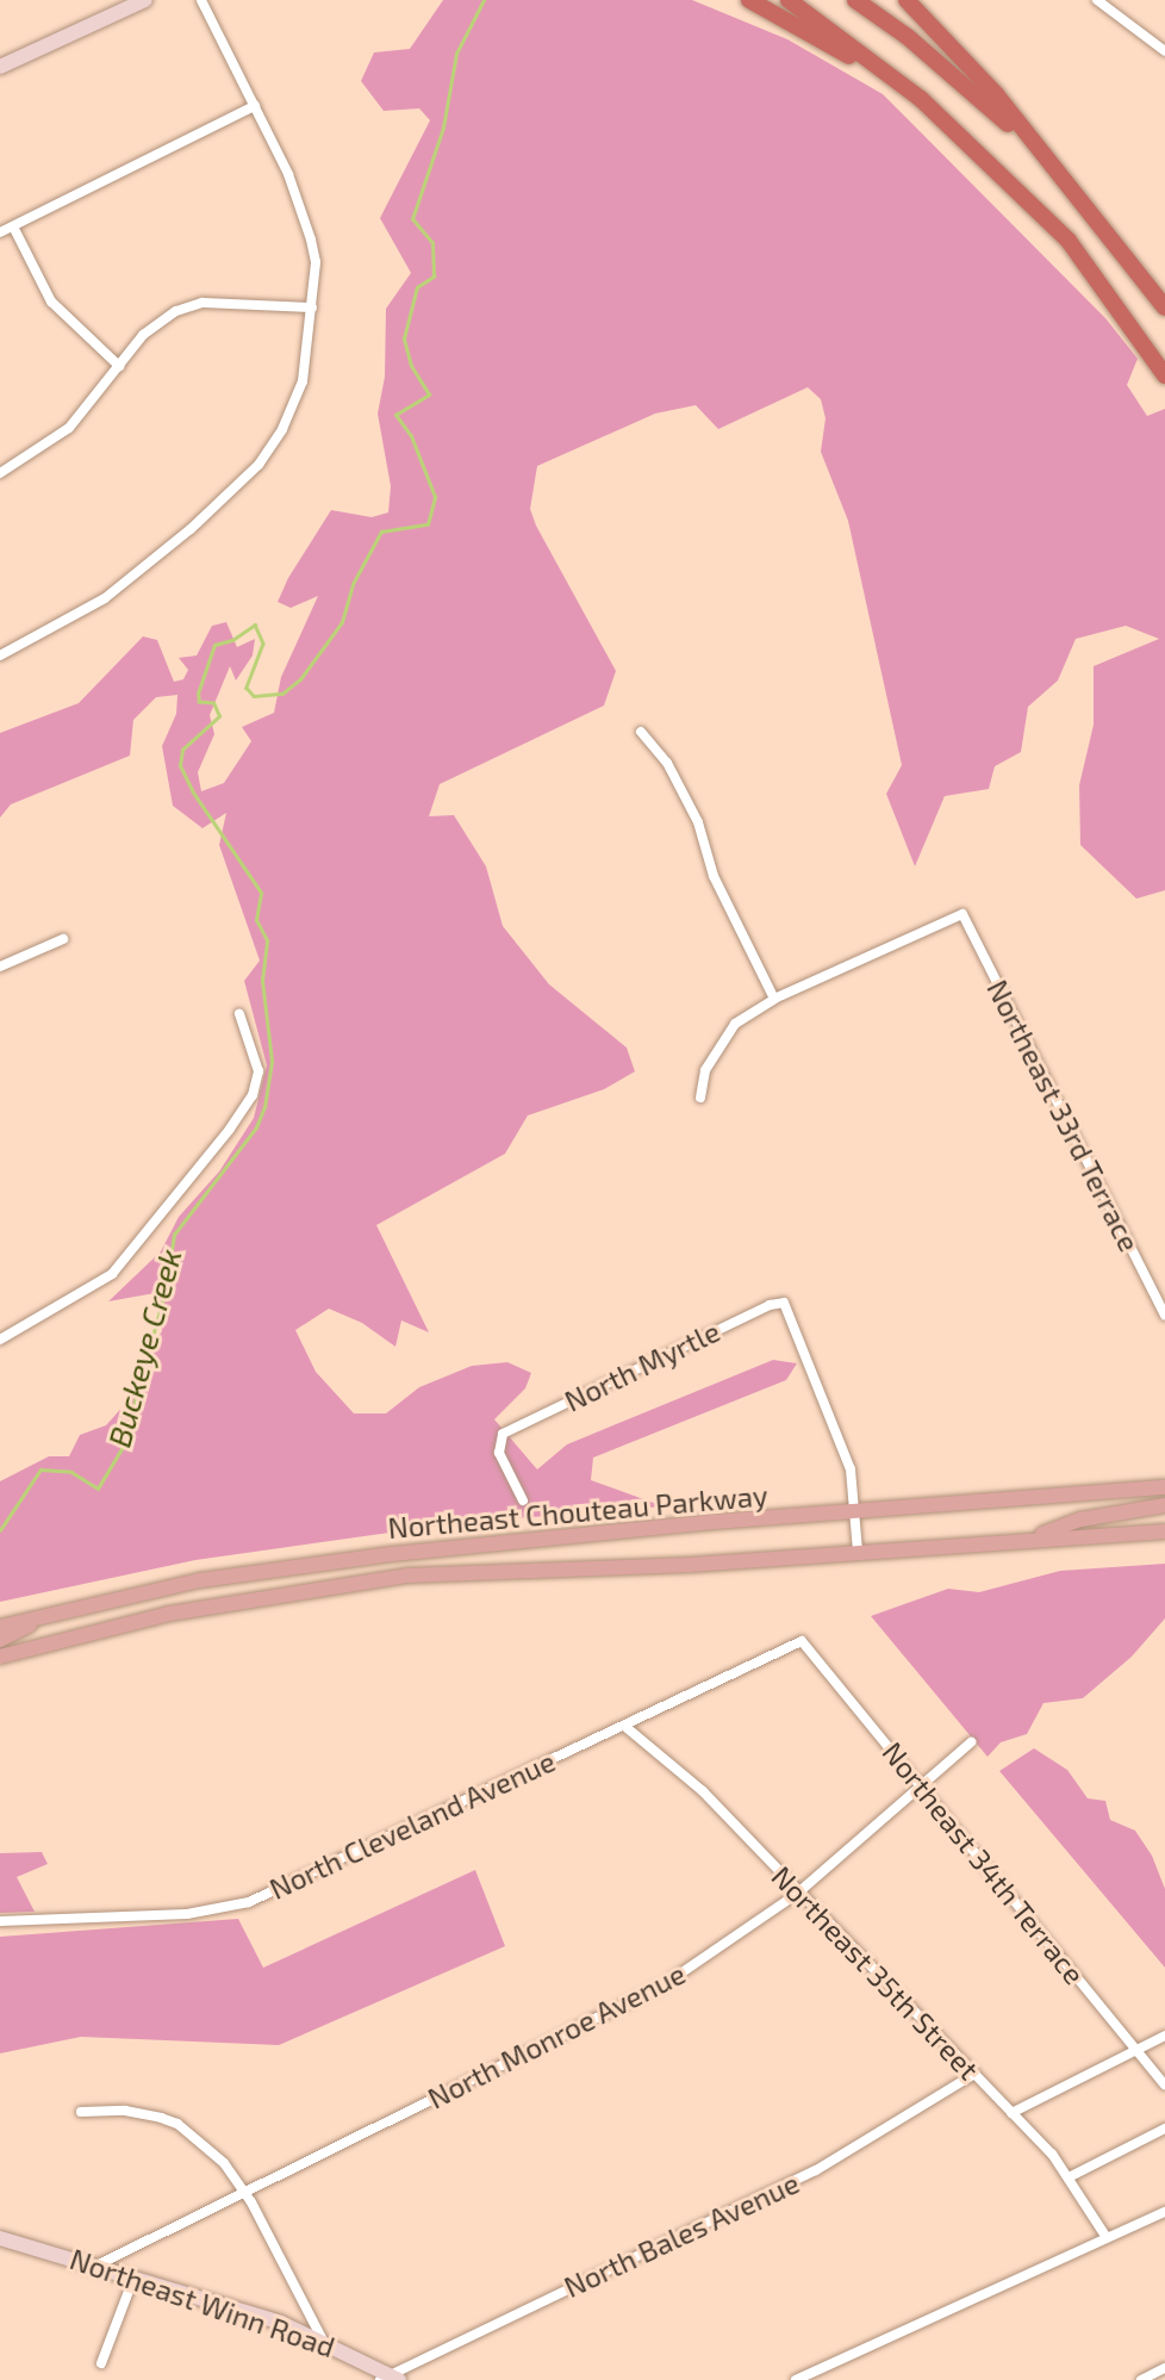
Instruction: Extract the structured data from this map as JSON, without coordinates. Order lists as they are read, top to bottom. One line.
{"streets":{"main road":["Northeast Chouteau Parkway"],"street":["Northeast 33rd Terrace","North Myrtle","North Cleveland Avenue","Northeast 34th Terrace","Northeast 35th Street","North Monroe Avenue","North Bales Avenue","Northeast Winn Road"]},"crossings":[["North Myrtle","Northeast Chouteau Parkway"],["North Cleveland Avenue","Northeast 34th Terrace"],["North Cleveland Avenue","Northeast 35th Street"],["Northeast 34th Terrace","North Monroe Avenue"],["Northeast 35th Street","North Monroe Avenue"],["Northeast 35th Street","North Bales Avenue"],["North Monroe Avenue","Northeast Winn Road"],["North Bales Avenue","Northeast Winn Road"]],"water":["Buckeye Creek"]}
